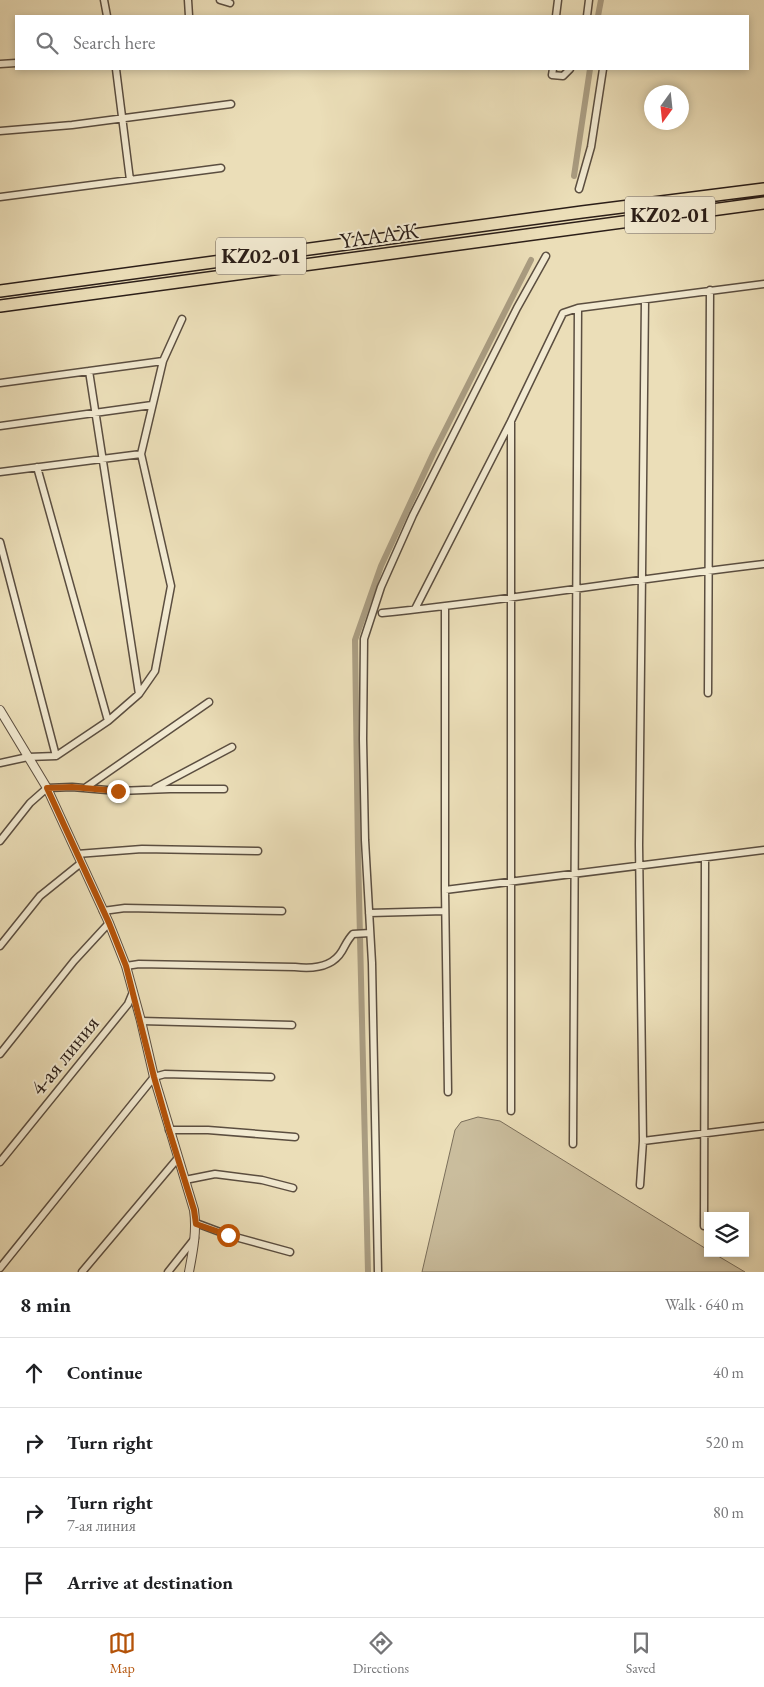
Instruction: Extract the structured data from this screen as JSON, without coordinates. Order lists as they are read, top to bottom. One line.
{"streets":{"highway":["KZ02-01","ҮАААЖ"],"street":["4-ая линия"]},"north":"bottom","page":{"search":"Search here","heading":["8 min","Walk · 640 m"],"list":[["Continue","40 m"],["Turn right","520 m"],["Turn right","7-ая линия","80 m"],"Arrive at destination"],"nav":["Map","Directions","Saved"]}}
